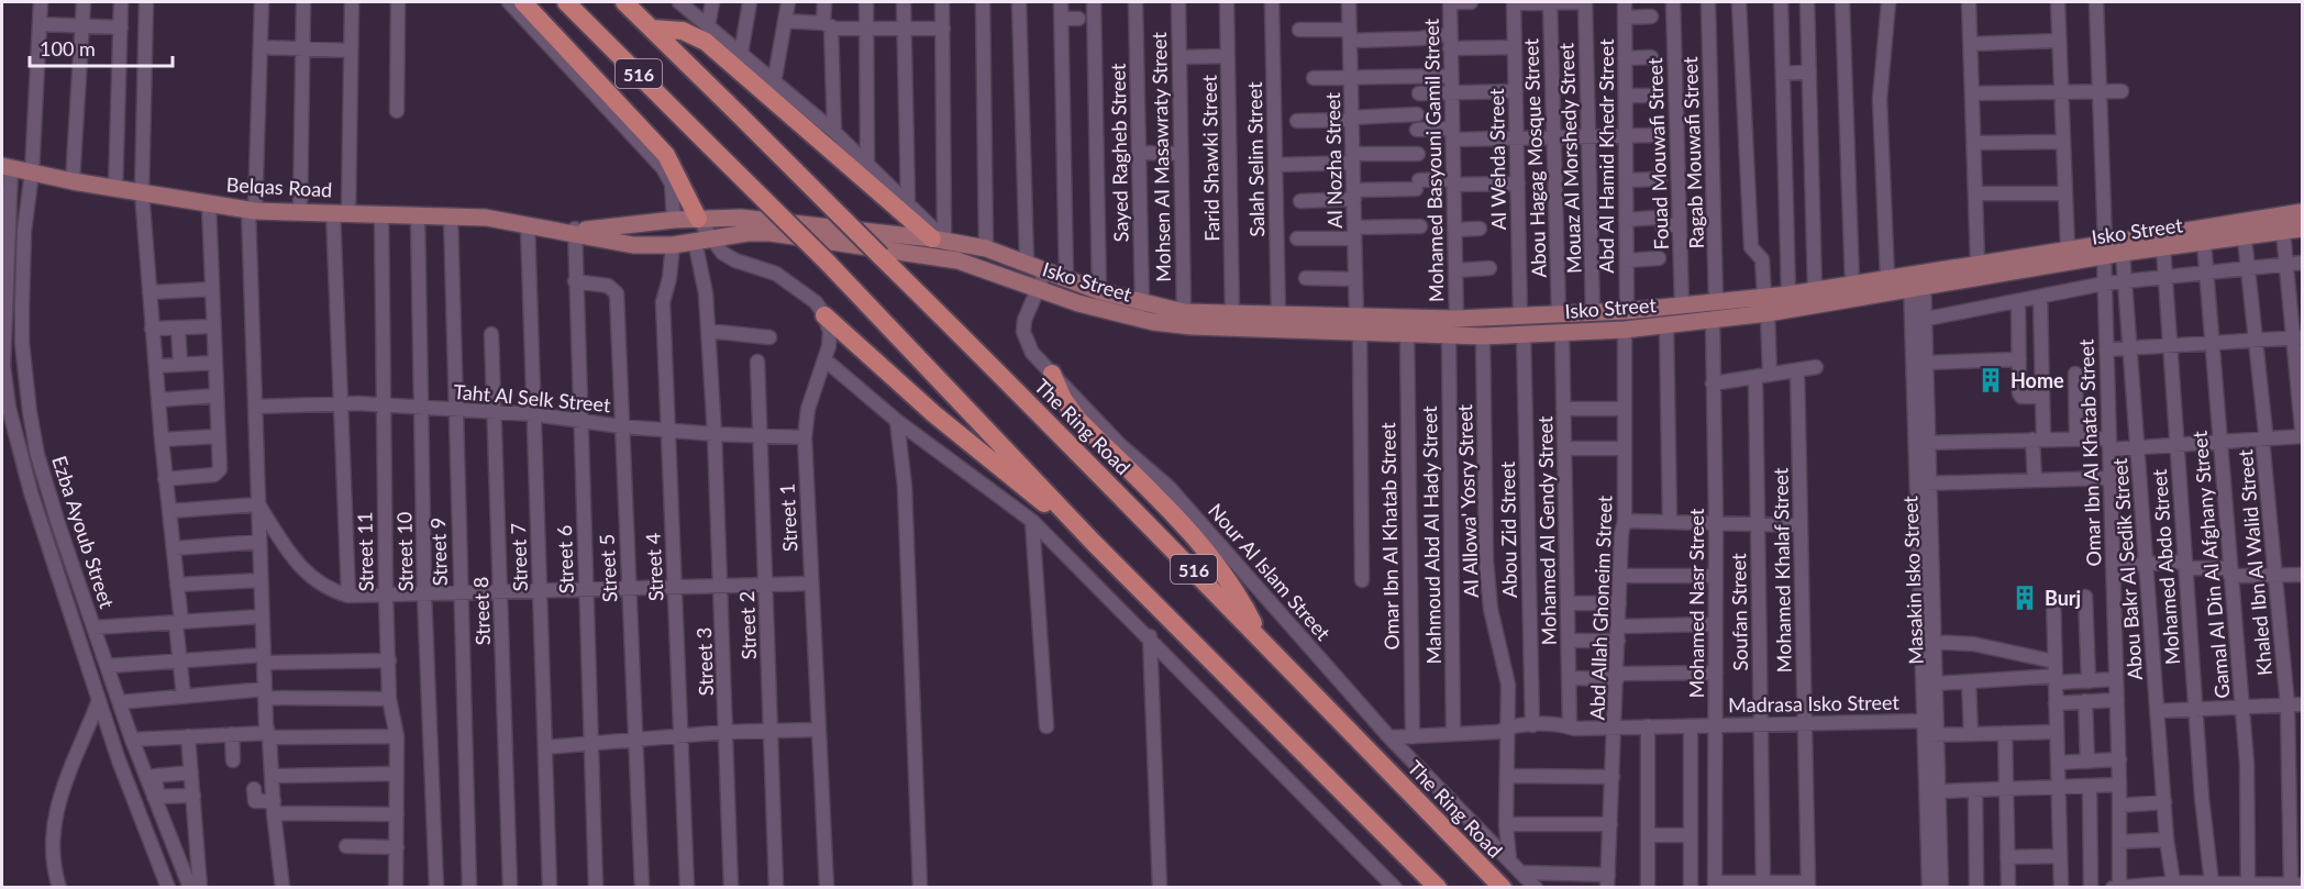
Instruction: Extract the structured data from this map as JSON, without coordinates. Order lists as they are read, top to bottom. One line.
{"streets":{"highway":["516","The Ring Road"],"main road":["Belqas Road","Isko Street"],"street":["Sayed Ragheb Street","Ragab Mouwafi Street","Fouad Mouwafi Street","Abd Al Hamid Khedr Street","Mohsen Al Masawraty Street","Farid Shawki Street","Abou Hagag Mosque Street","Mouaz Al Morshedy Street","Salah Selim Street","Al Wehda Street","Al Nozha Street","Mohamed Basyouni Gamil Street","Taht Al Selk Street","Omar Ibn Al Khatab Street","Al Allowa' Yosry Street","Street 1","Abou Zid Street","Mohamed Al Gendy Street","Ezba Ayoub Street","Mahmoud Abd Al Hady Street","Street 11","Street 10","Street 9","Street 7","Street 6","Khaled Ibn Al Walid Street","Gamal Al Din Al Afghany Street","Street 4","Mohamed Abdo Street","Street 5","Abou Bakr Al Sedik Street","Mohamed Khalaf Street","Nour Al Islam Street","Masakin Isko Street","Mohamed Nasr Street","Abd Allah Ghoneim Street","Street 8","Soufan Street","Street 2","Street 3","Madrasa Isko Street"]},"crossings":[["Sayed Ragheb Street","Isko Street"],["Ragab Mouwafi Street","Isko Street"],["Fouad Mouwafi Street","Isko Street"],["Abd Al Hamid Khedr Street","Isko Street"],["Mohsen Al Masawraty Street","Isko Street"],["Farid Shawki Street","Isko Street"],["Abou Hagag Mosque Street","Isko Street"],["Mouaz Al Morshedy Street","Isko Street"],["Salah Selim Street","Isko Street"],["Al Wehda Street","Isko Street"],["Al Nozha Street","Isko Street"],["Mohamed Basyouni Gamil Street","Isko Street"],["Belqas Road","Ezba Ayoub Street"],["Belqas Road","Street 11"],["Belqas Road","Street 10"],["Belqas Road","Street 9"],["Belqas Road","Street 7"],["Belqas Road","Street 6"],["Isko Street","Omar Ibn Al Khatab Street"],["Isko Street","Al Allowa' Yosry Street"],["Isko Street","Abou Zid Street"],["Isko Street","Mohamed Al Gendy Street"],["Isko Street","Mahmoud Abd Al Hady Street"],["Isko Street","Khaled Ibn Al Walid Street"],["Isko Street","Gamal Al Din Al Afghany Street"],["Isko Street","Mohamed Abdo Street"],["Isko Street","Abou Bakr Al Sedik Street"],["Isko Street","Nour Al Islam Street"],["Isko Street","Masakin Isko Street"],["Isko Street","Mohamed Nasr Street"],["Isko Street","Abd Allah Ghoneim Street"],["Taht Al Selk Street","Street 1"],["Taht Al Selk Street","Street 11"],["Taht Al Selk Street","Street 10"],["Taht Al Selk Street","Street 9"],["Taht Al Selk Street","Street 7"],["Taht Al Selk Street","Street 6"],["Taht Al Selk Street","Street 4"],["Taht Al Selk Street","Street 5"],["Taht Al Selk Street","Street 8"],["Taht Al Selk Street","Street 2"],["Taht Al Selk Street","Street 3"],["Omar Ibn Al Khatab Street","Madrasa Isko Street"],["Al Allowa' Yosry Street","Nour Al Islam Street"],["Al Allowa' Yosry Street","Madrasa Isko Street"],["Abou Zid Street","Madrasa Isko Street"],["Mohamed Al Gendy Street","Madrasa Isko Street"],["Mahmoud Abd Al Hady Street","Madrasa Isko Street"],["Street 6","Street 5"],["Mohamed Khalaf Street","Madrasa Isko Street"],["Nour Al Islam Street","Madrasa Isko Street"],["Masakin Isko Street","Madrasa Isko Street"],["Mohamed Nasr Street","Madrasa Isko Street"],["Abd Allah Ghoneim Street","Madrasa Isko Street"],["Soufan Street","Madrasa Isko Street"]],"places":{"building":["Home","Burj"]},"scale_bar":"100 m"}
